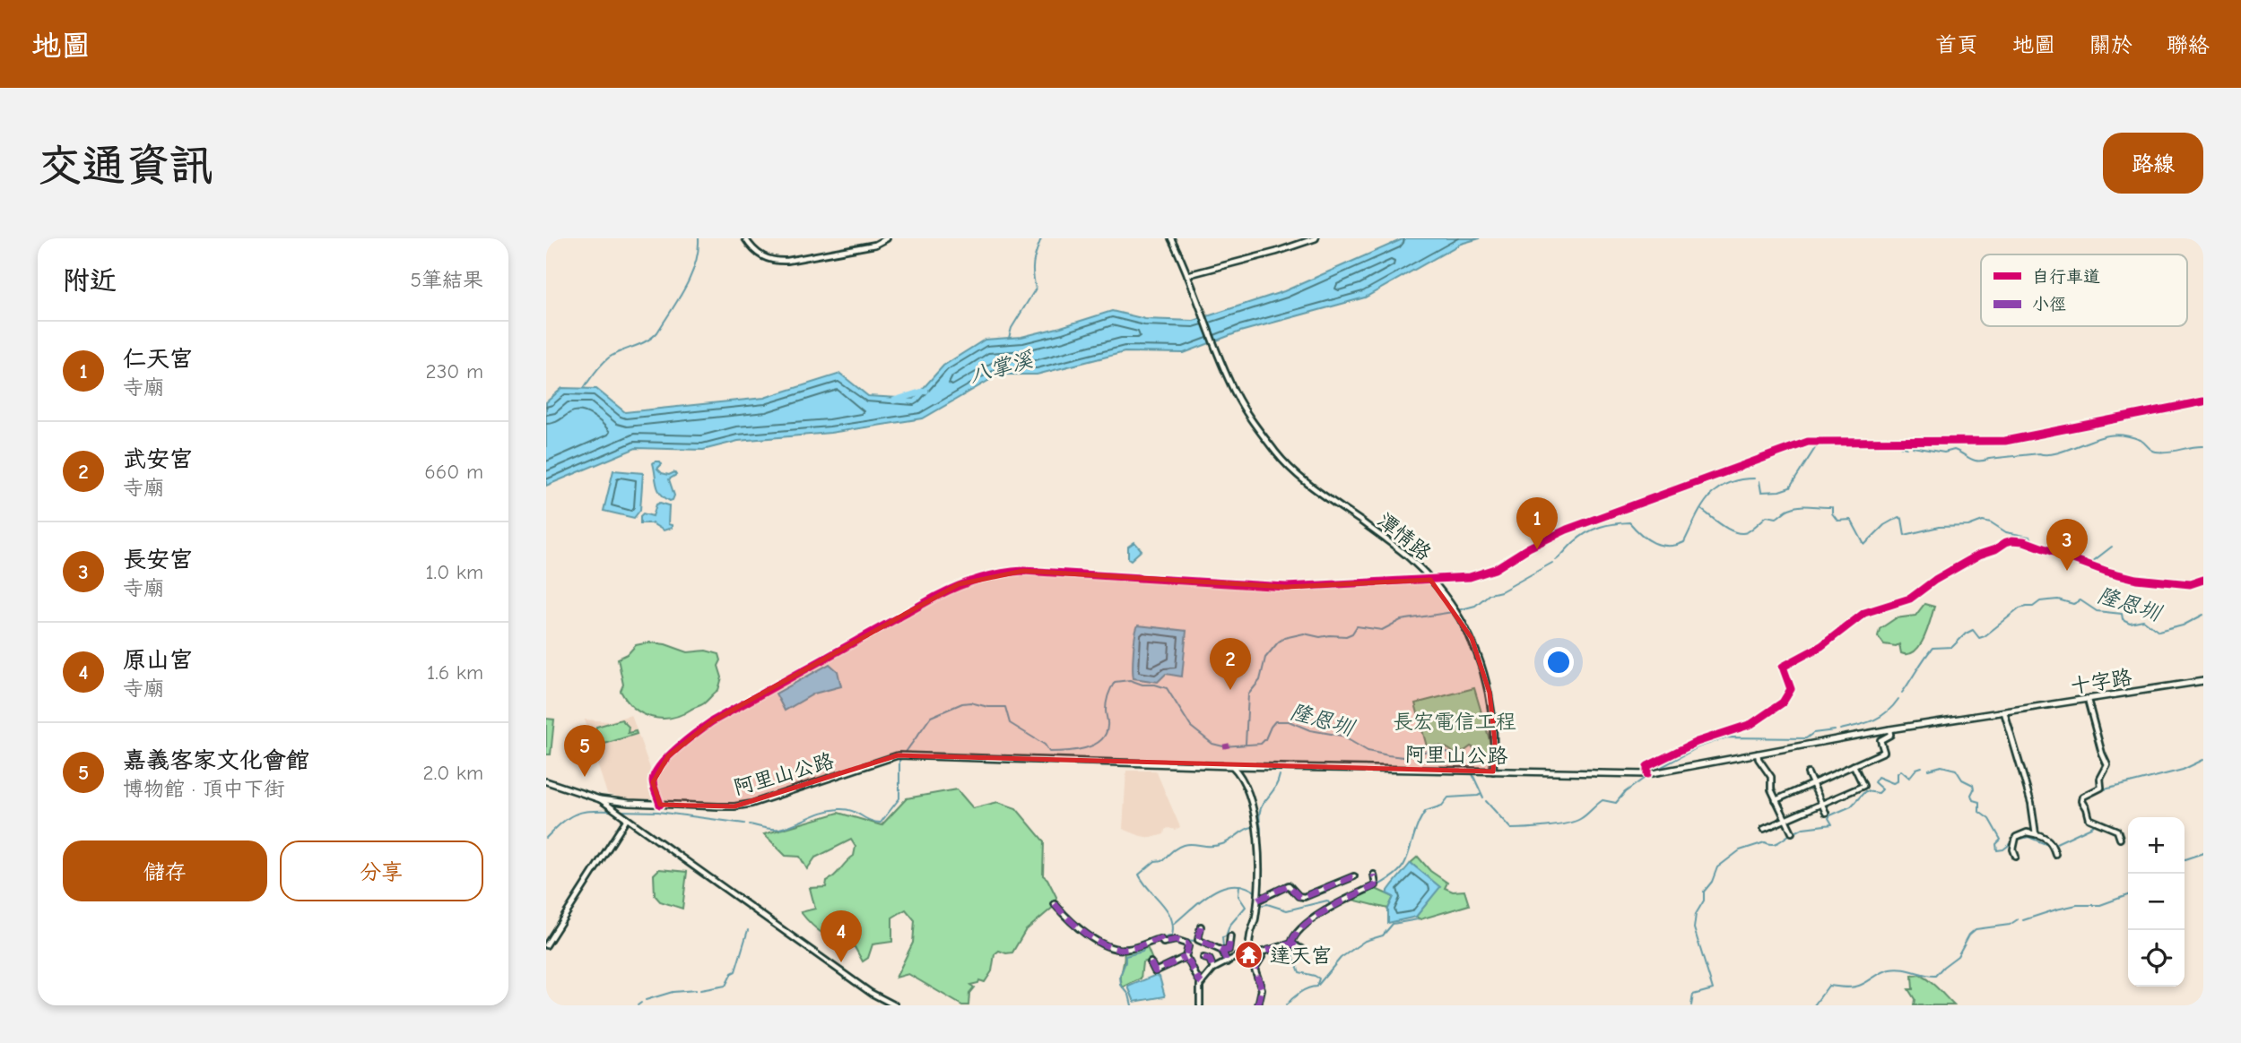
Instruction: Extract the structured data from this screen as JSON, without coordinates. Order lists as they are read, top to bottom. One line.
{"streets":{"main road":["十字路","阿里山公路"],"street":["潭情路"]},"crossings":[["潭情路","阿里山公路"],["十字路","阿里山公路"]],"water":["八掌溪","隆恩圳"],"parks":["長宏電信工程"],"places":{"temple":["達天宮"]},"legend":["自行車道","小徑"],"page":{"header":"地圖","nav":["首頁","地圖","關於","聯絡"],"buttons":["路線",["儲存","分享"]],"title":"交通資訊","heading":["附近","5筆結果"],"list":[{"mark":"1","name":"仁天宮","note":"寺廟","value":"230 m"},{"mark":"2","name":"武安宮","note":"寺廟","value":"660 m"},{"mark":"3","name":"長安宮","note":"寺廟","value":"1.0 km"},{"mark":"4","name":"原山宮","note":"寺廟","value":"1.6 km"},{"mark":"5","name":"嘉義客家文化會館","note":"博物館 · 頂中下街","value":"2.0 km"}],"pins":["1","3","2","5","4"],"map_buttons":["+","−"]}}
